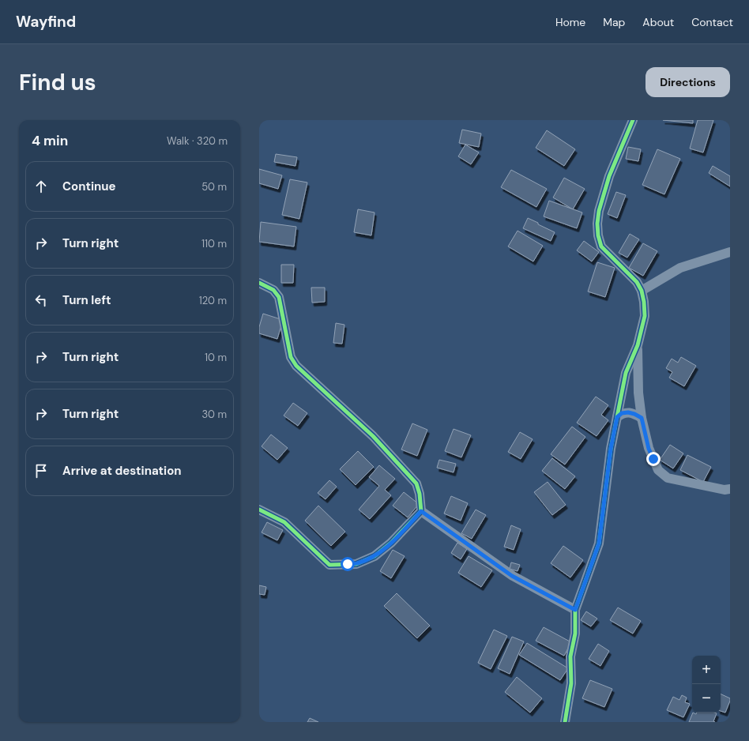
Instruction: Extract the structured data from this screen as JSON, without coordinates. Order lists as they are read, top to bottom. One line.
{"page":{"header":"Wayfind","nav":["Home","Map","About","Contact"],"buttons":"Directions","title":"Find us","heading":["4 min","Walk · 320 m"],"list":[["Continue","50 m"],["Turn right","110 m"],["Turn left","120 m"],["Turn right","10 m"],["Turn right","30 m"],"Arrive at destination"],"map_buttons":["+","−"]}}
